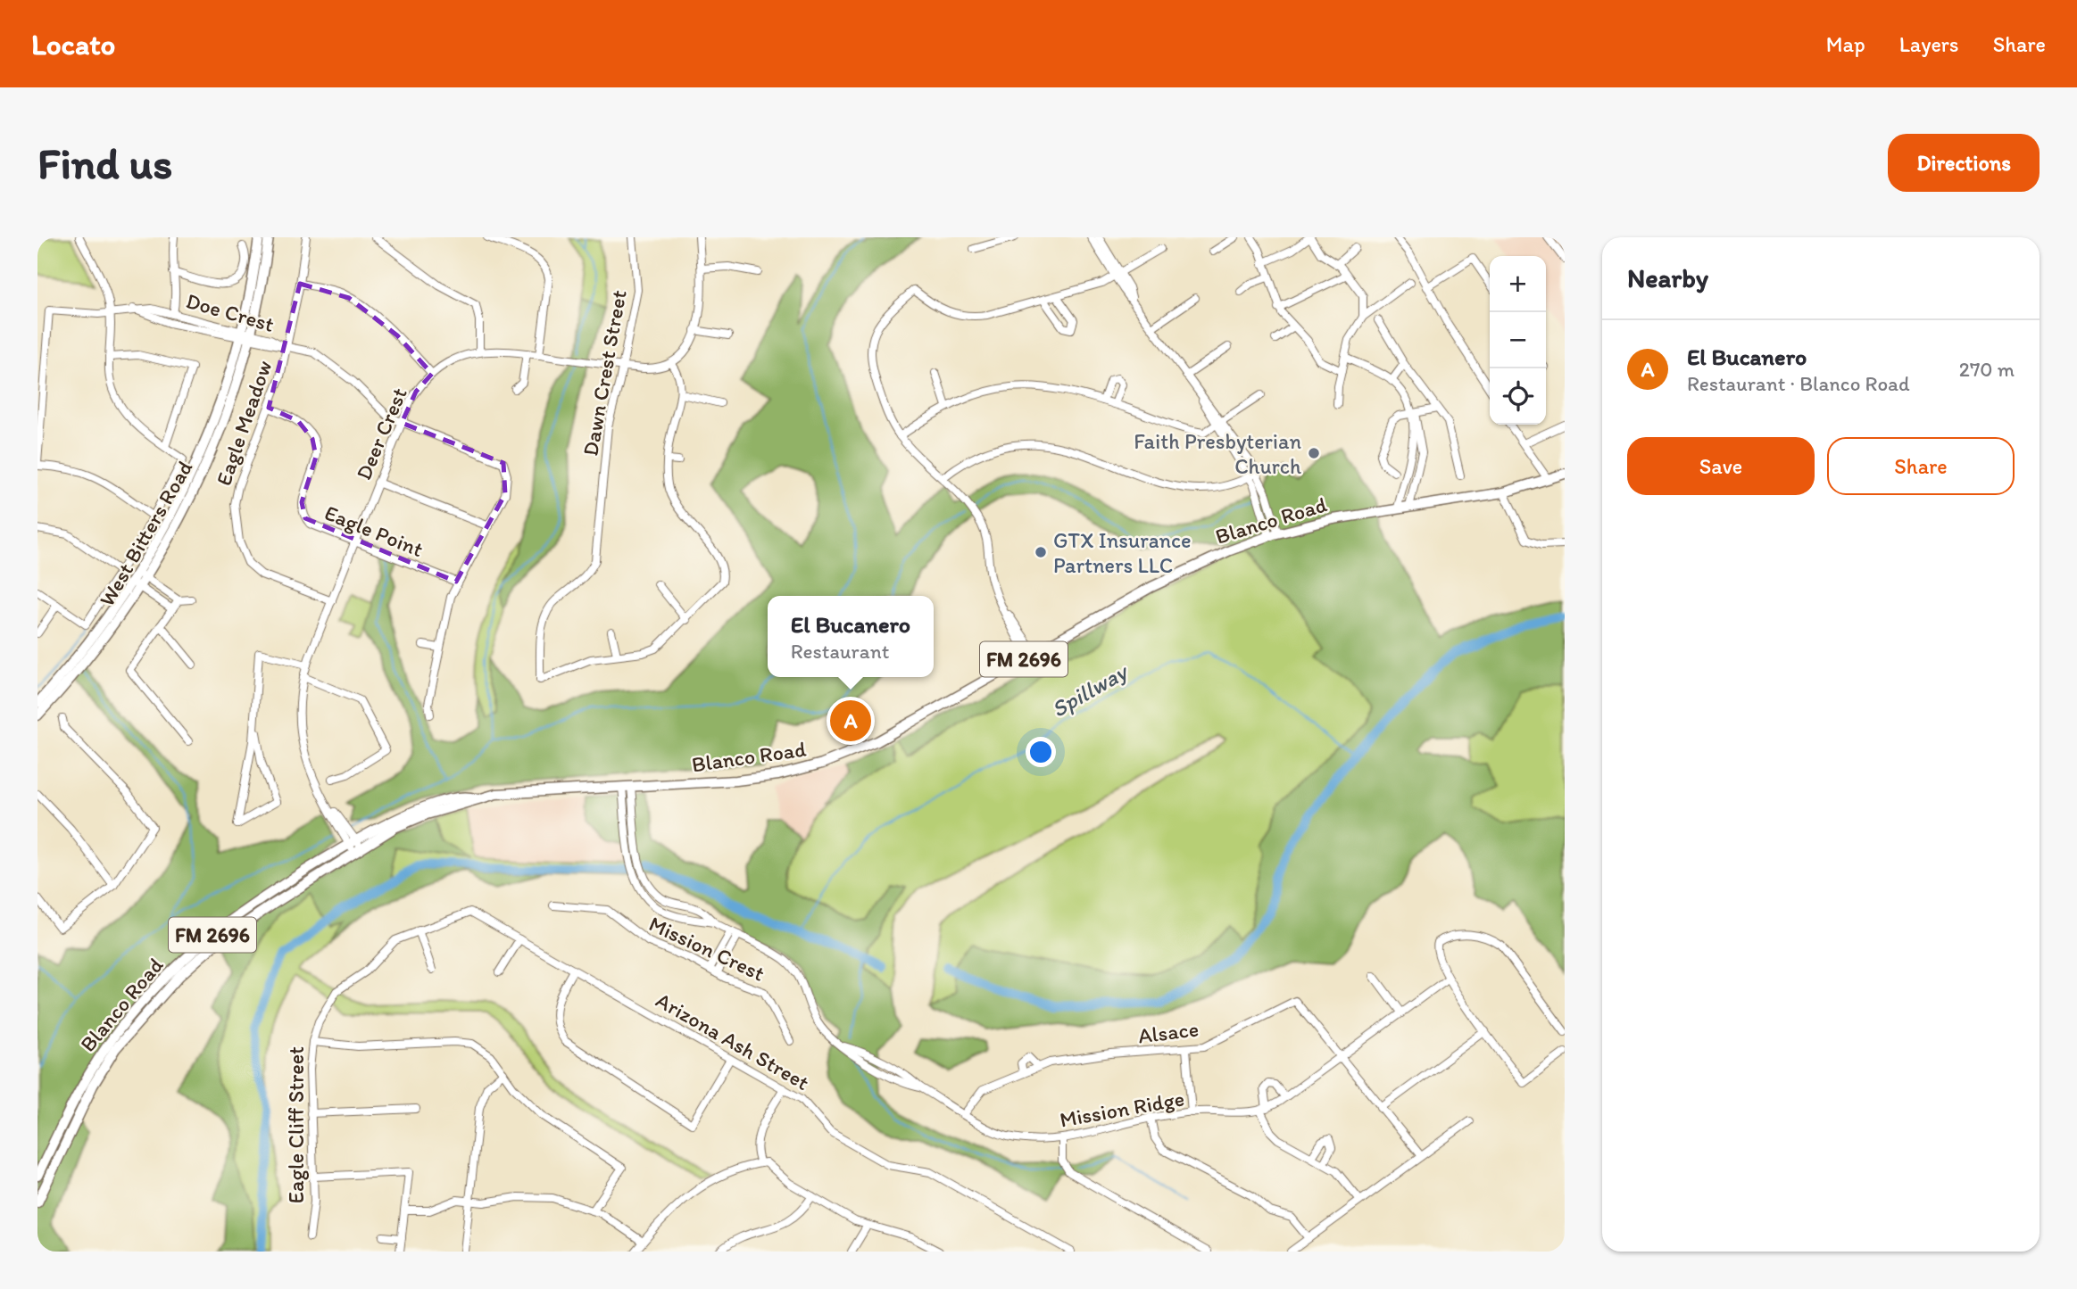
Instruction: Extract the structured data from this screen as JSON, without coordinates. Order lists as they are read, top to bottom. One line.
{"streets":{"main road":["Blanco Road","West Bitters Road","FM 2696"],"street":["Doe Crest","Dawn Crest Street","Eagle Meadow","Deer Crest","Eagle Point","Mission Crest","Alsace","Arizona Ash Street","Mission Ridge","Eagle Cliff Street"]},"crossings":[["Doe Crest","Eagle Meadow"],["Doe Crest","Deer Crest"],["Doe Crest","West Bitters Road"],["Dawn Crest Street","Deer Crest"],["Eagle Meadow","Deer Crest"],["Eagle Meadow","Eagle Point"],["Deer Crest","Blanco Road"],["Deer Crest","Eagle Point"],["Blanco Road","Mission Ridge"],["Alsace","Mission Ridge"],["Arizona Ash Street","Eagle Cliff Street"]],"water":["Spillway"],"places":["Faith Presbyterian Church","GTX Insurance Partners LLC"],"page":{"header":"Locato","nav":["Map","Layers","Share"],"buttons":["Directions",["Save","Share"]],"title":"Find us","heading":"Nearby","map_buttons":["+","−"],"list":[{"mark":"A","name":"El Bucanero","note":"Restaurant · Blanco Road","value":"270 m"}],"popup":["El Bucanero","Restaurant"],"pins":"A"}}
